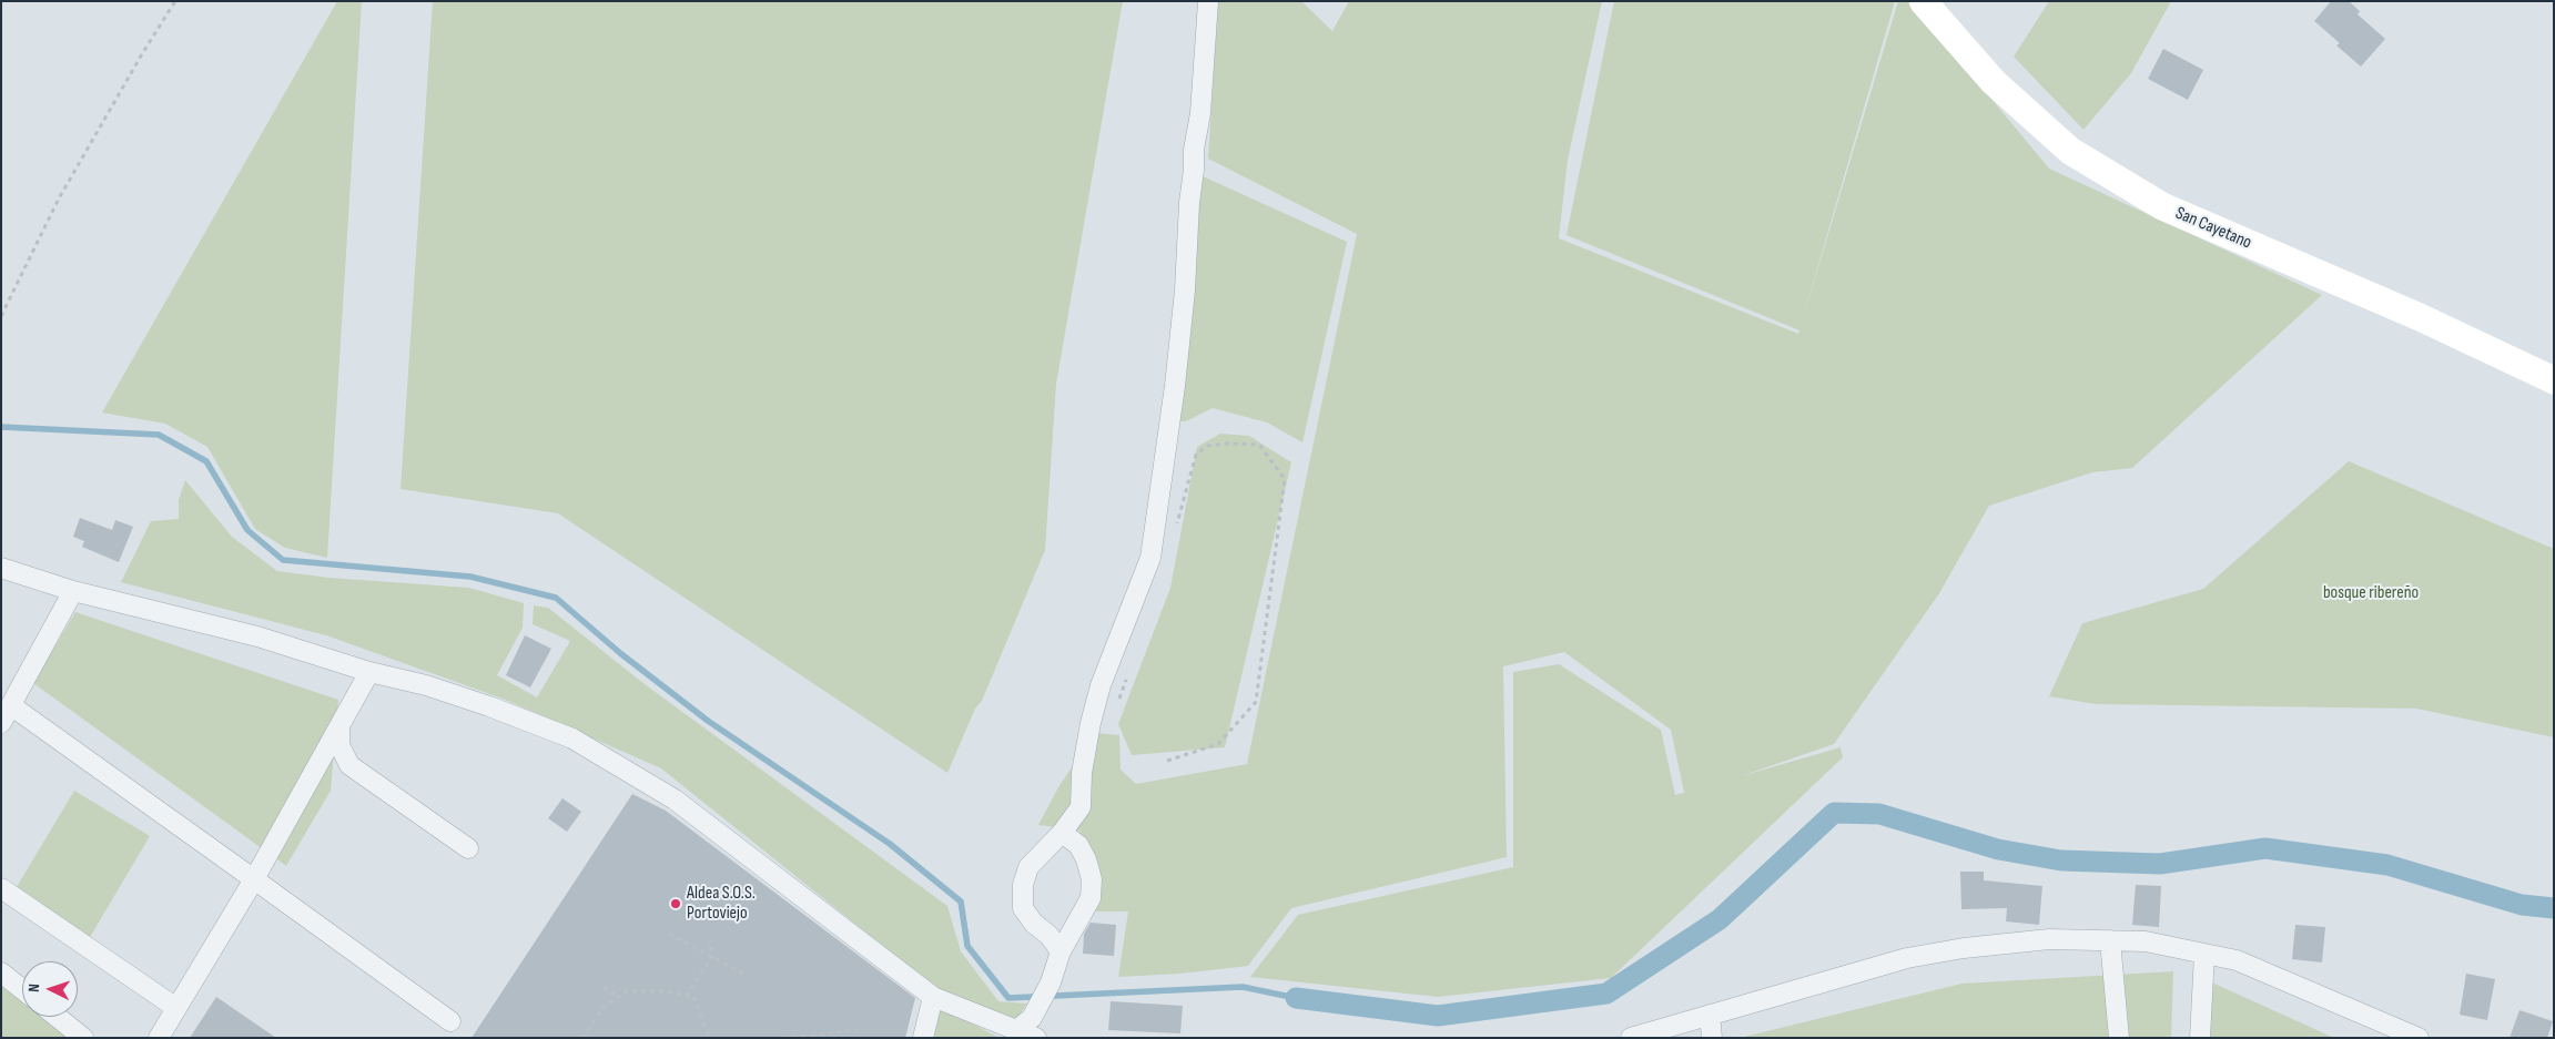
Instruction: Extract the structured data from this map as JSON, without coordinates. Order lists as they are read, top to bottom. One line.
{"streets":{"main road":["San Cayetano"]},"parks":["bosque ribereño"],"places":["Aldea S.O.S. Portoviejo"],"north":"left"}
